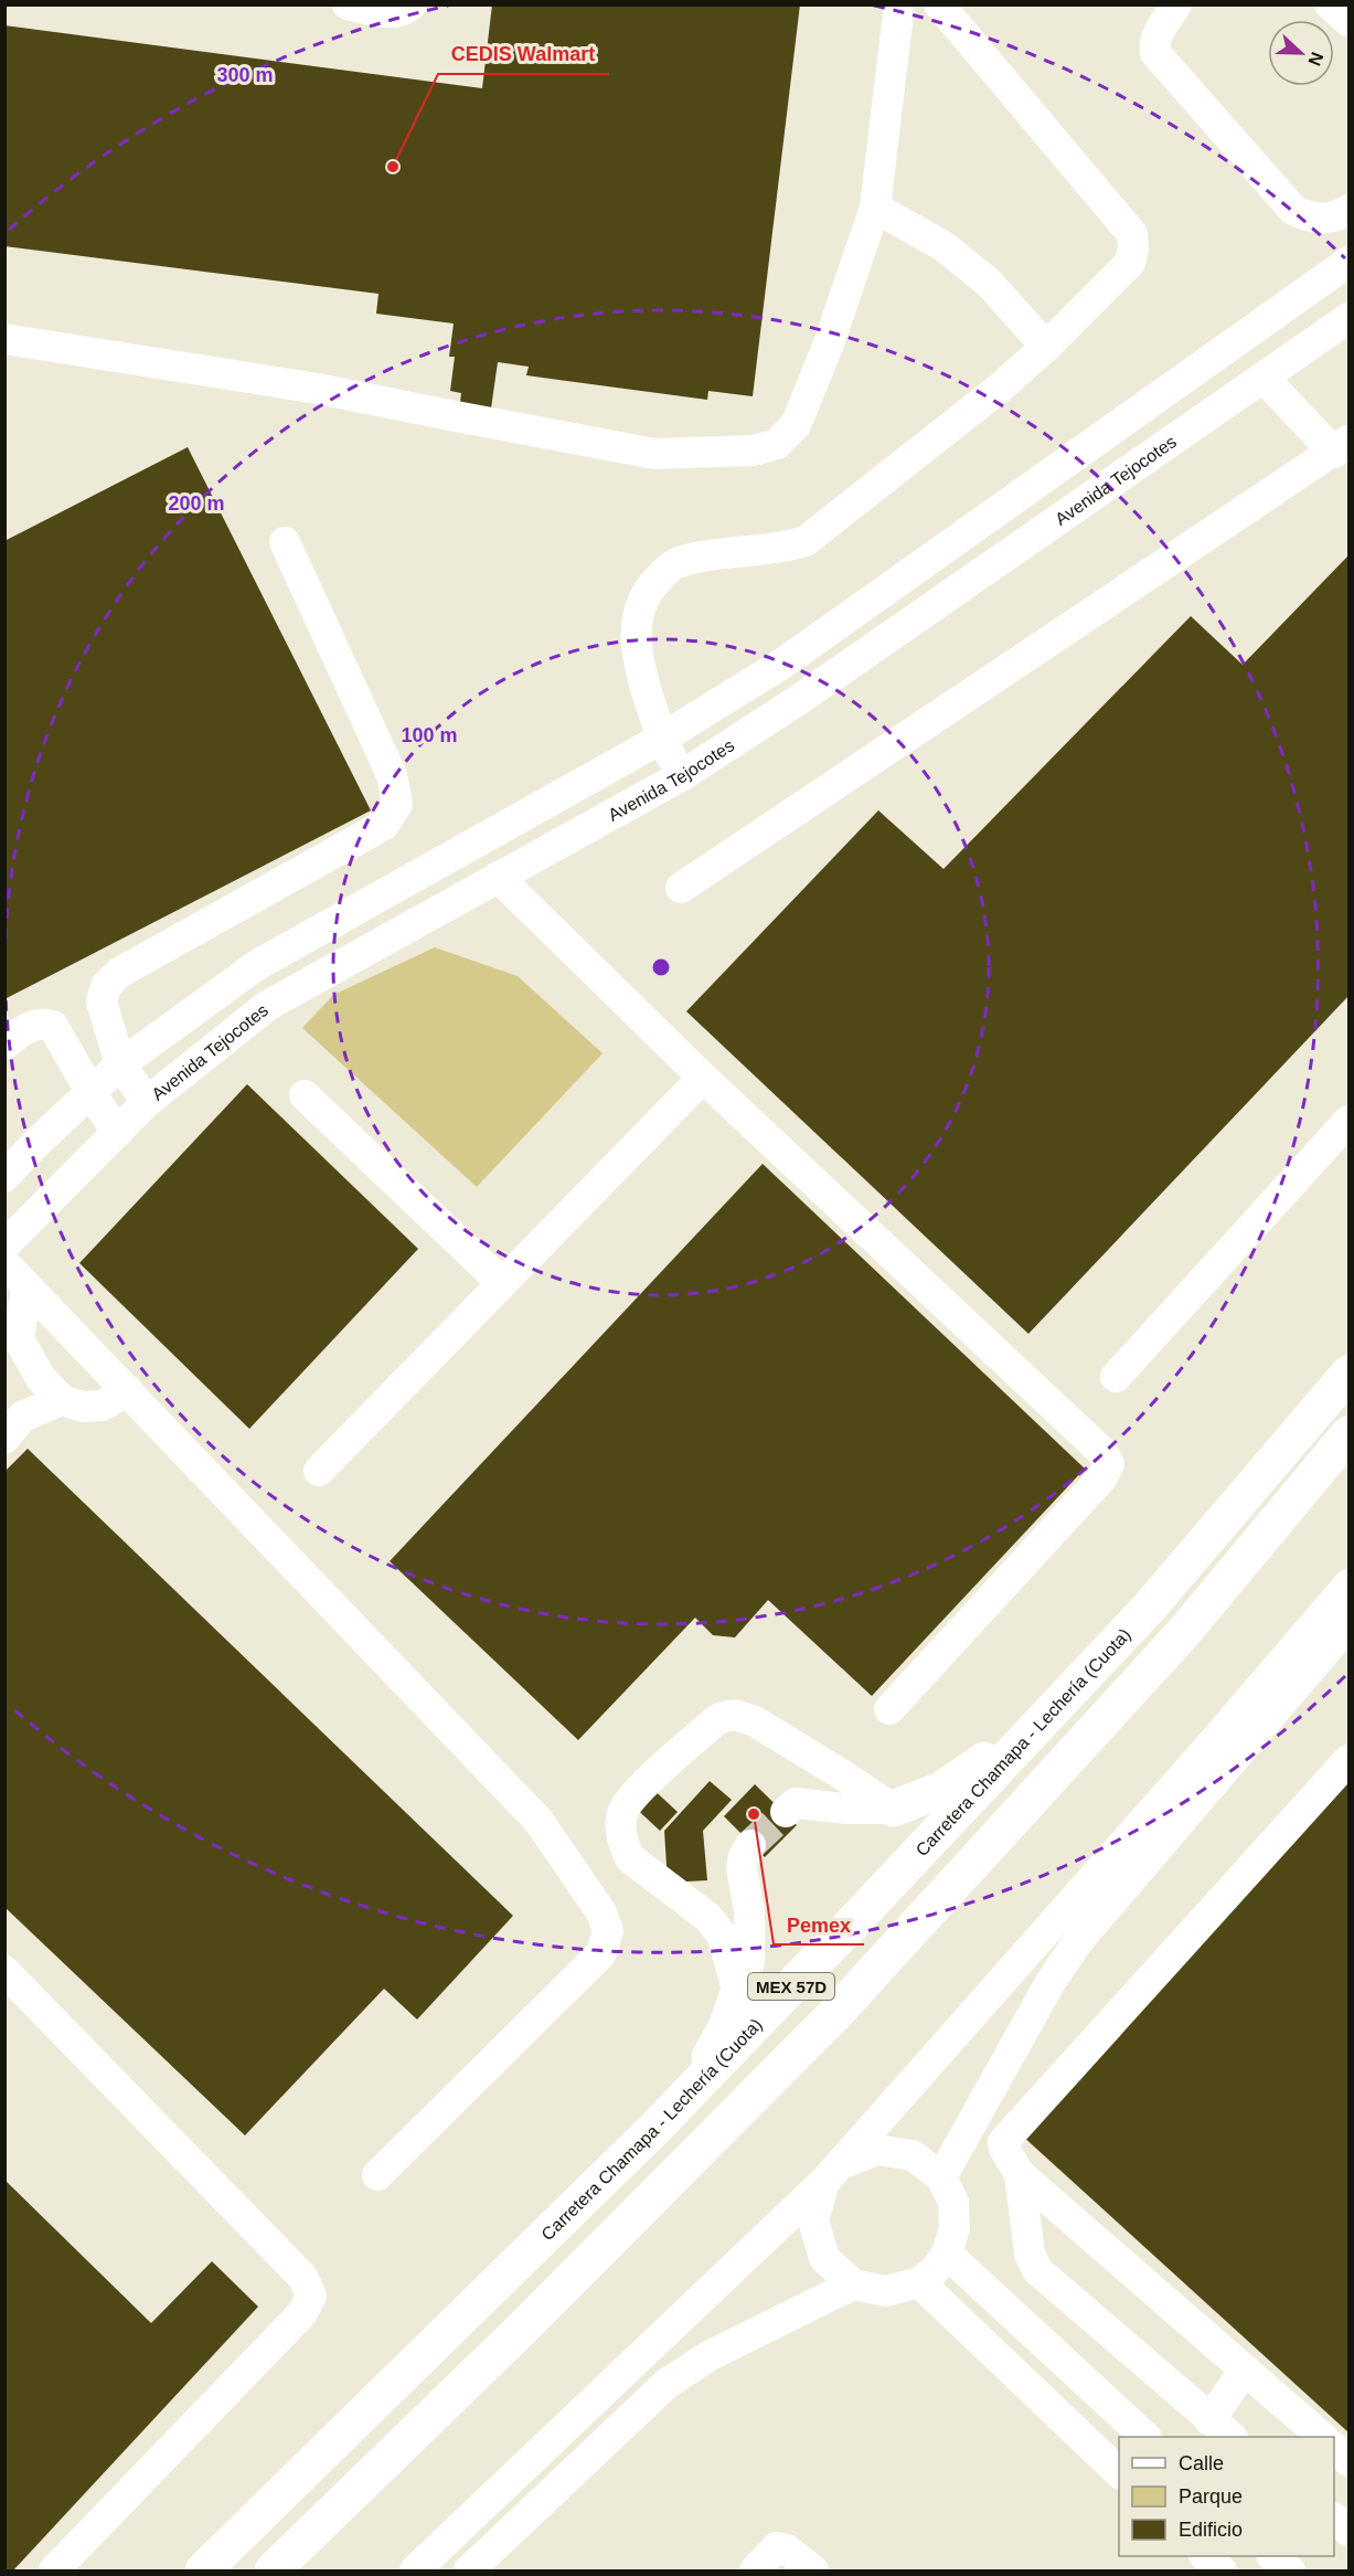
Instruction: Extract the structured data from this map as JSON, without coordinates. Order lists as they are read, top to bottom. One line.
{"streets":{"highway":["Carretera Chamapa - Lechería (Cuota)","MEX 57D"],"street":["Avenida Tejocotes"]},"places":["CEDIS Walmart","Pemex"],"legend":["Calle","Parque","Edificio"],"north":"right","rings":["300 m","200 m","100 m"]}
